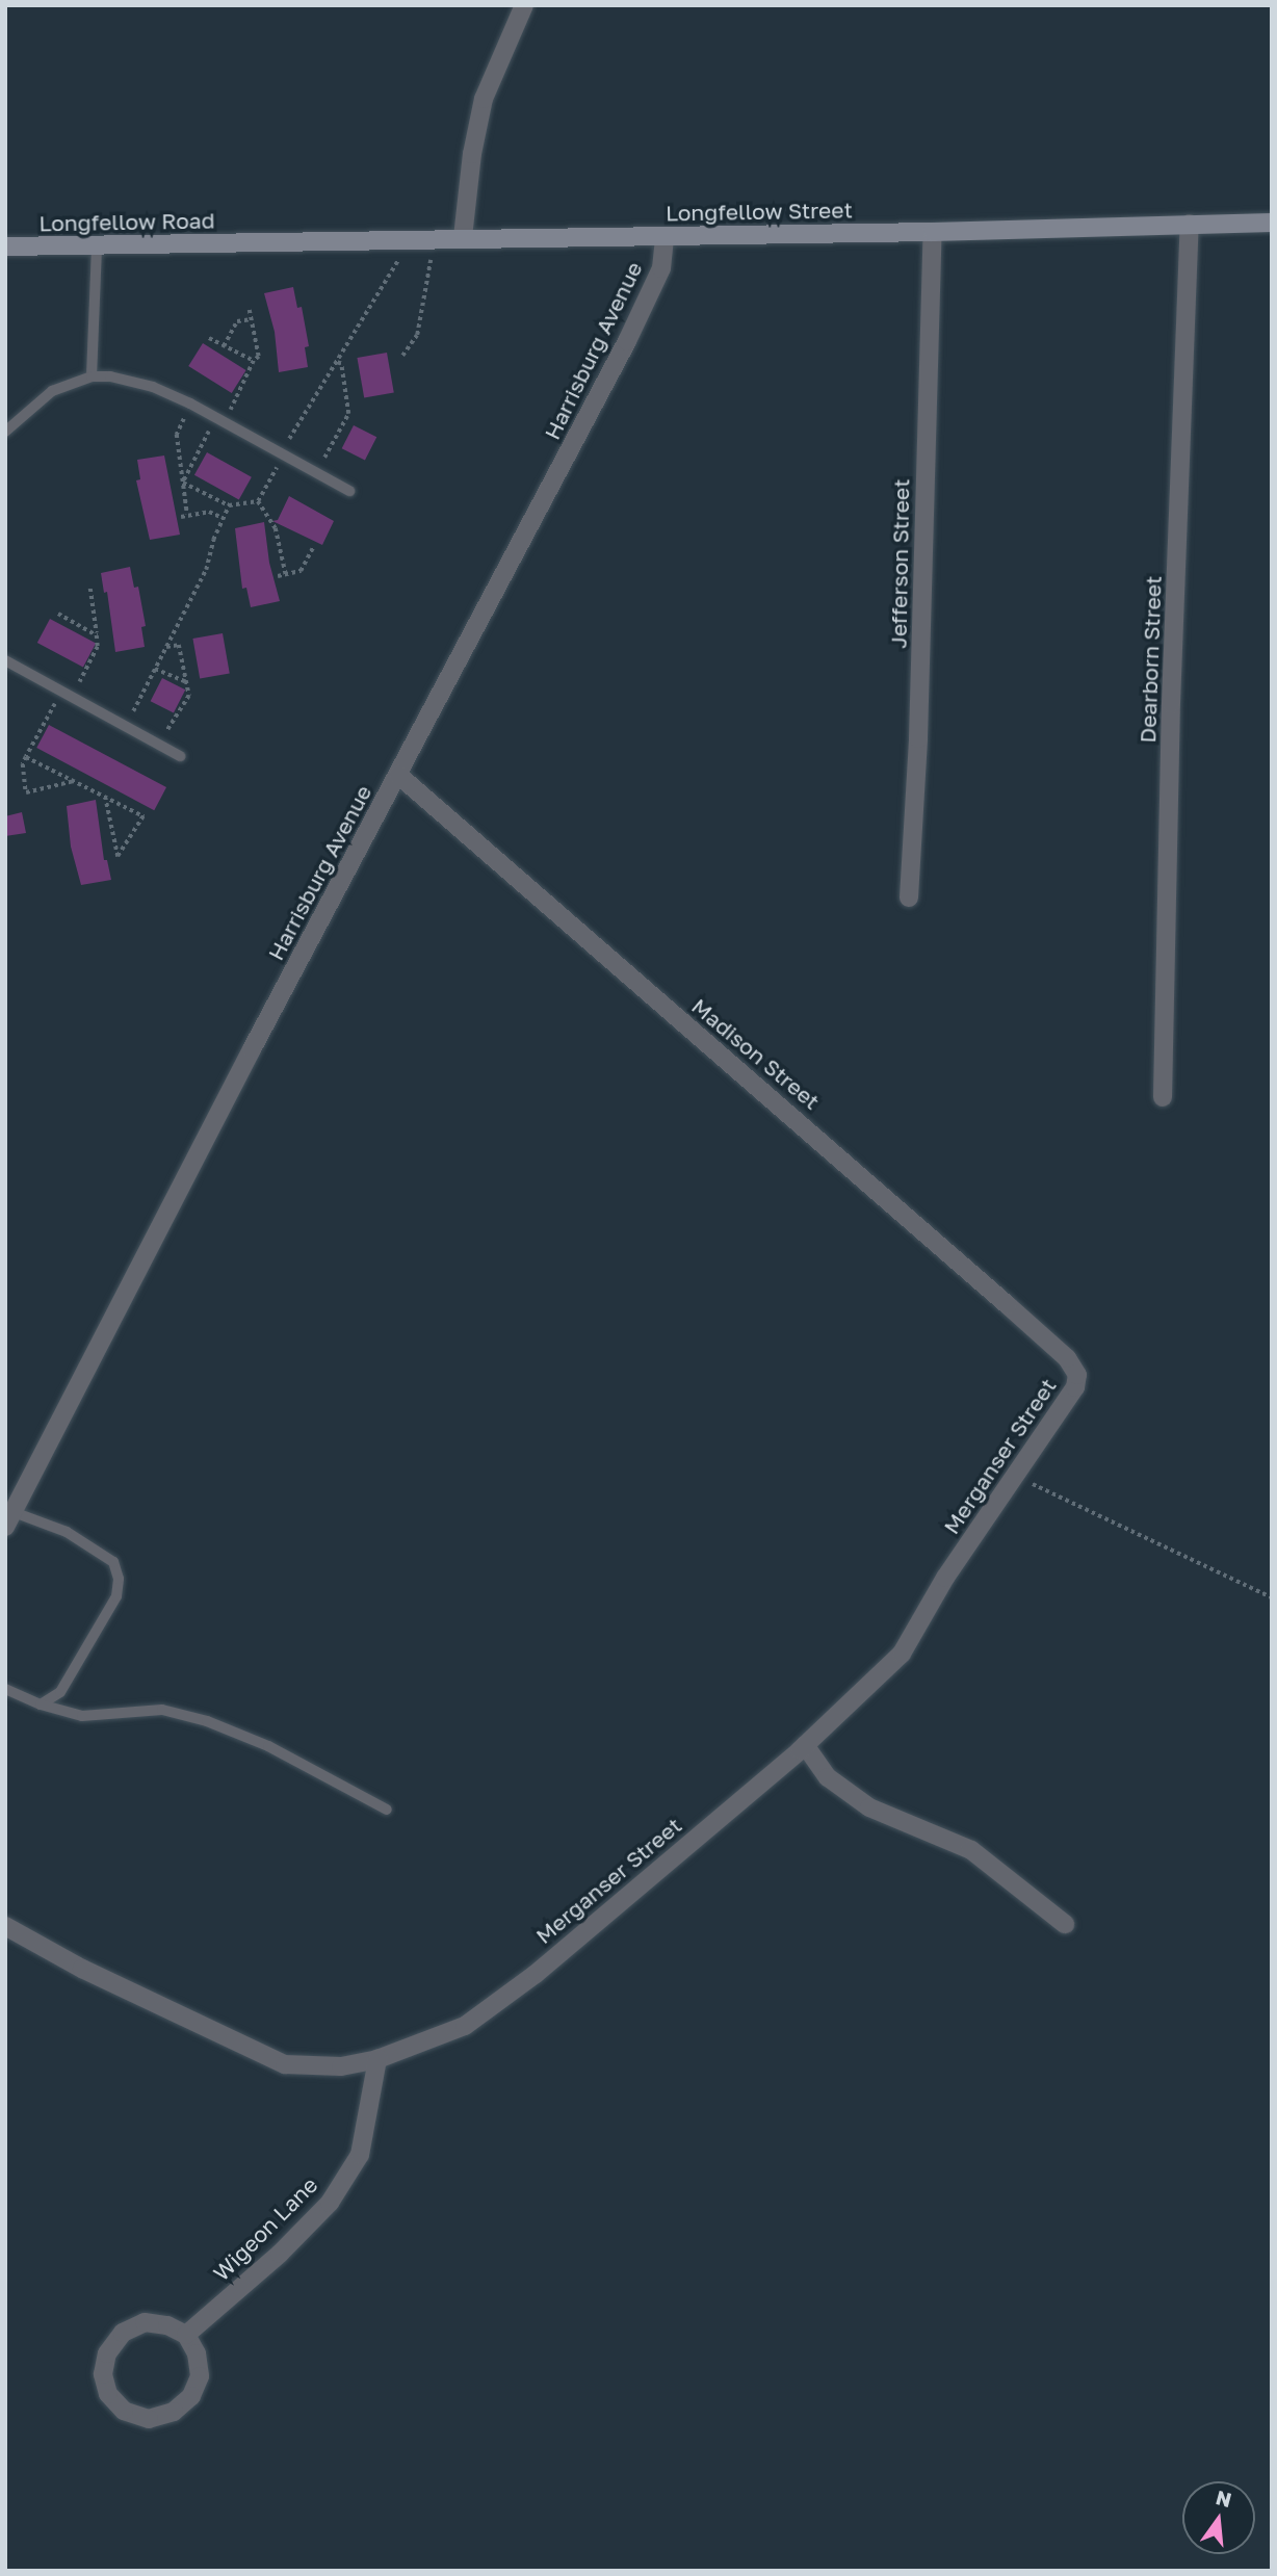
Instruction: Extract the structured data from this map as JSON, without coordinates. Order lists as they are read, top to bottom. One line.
{"streets":{"street":["Longfellow Street","Longfellow Road","Harrisburg Avenue","Jefferson Street","Dearborn Street","Madison Street","Merganser Street","Wigeon Lane"]},"crossings":[["Longfellow Street","Longfellow Road"],["Longfellow Street","Harrisburg Avenue"],["Longfellow Street","Jefferson Street"],["Longfellow Street","Dearborn Street"],["Harrisburg Avenue","Madison Street"],["Madison Street","Merganser Street"],["Merganser Street","Wigeon Lane"]],"north":"top"}
